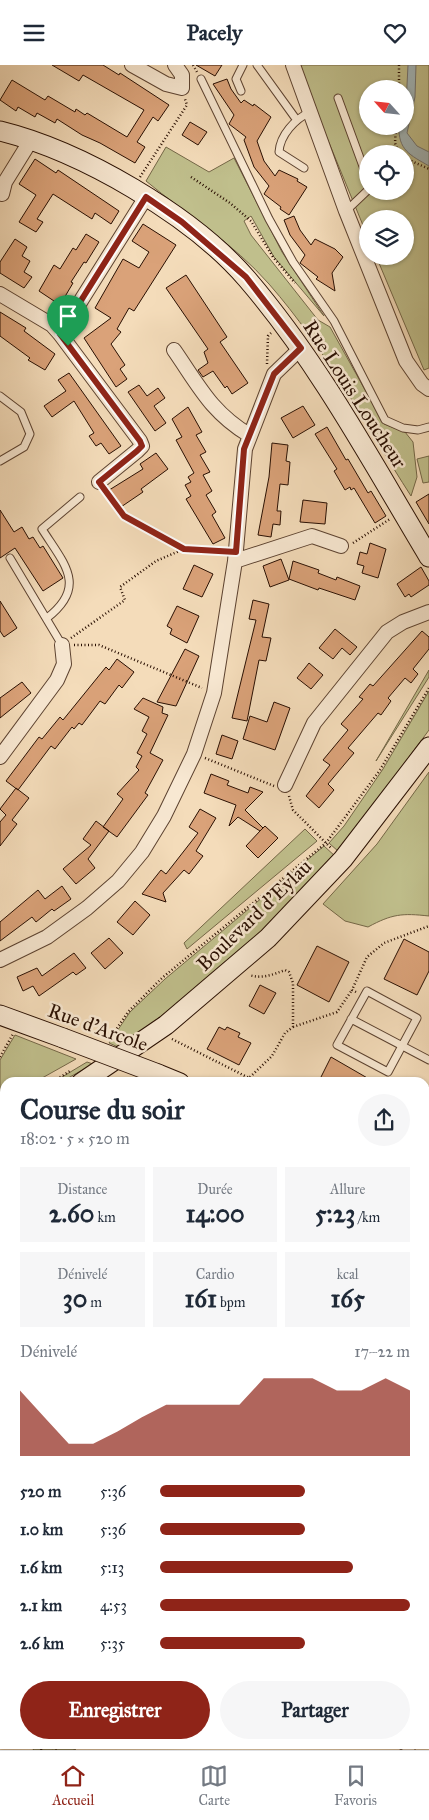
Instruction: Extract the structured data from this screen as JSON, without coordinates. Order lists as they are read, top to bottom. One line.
{"streets":{"main road":["Rue Louis Loucheur","Boulevard d'Eylau","Rue d'Arcole"]},"north":"top left","page":{"header":"Pacely","heading":["Course du soir","18:02 · 5 × 520 m"],"stats":[["Distance","2.60 km"],["Durée","14:00"],["Allure","5:23 /km"],["Dénivelé","30 m"],["Cardio","161 bpm"],["kcal","165"]],"chart":["Dénivelé","17–22 m"],"list":[{"name":"520 m","note":"5:36"},{"name":"1.0 km","note":"5:36"},{"name":"1.6 km","note":"5:13"},{"name":"2.1 km","note":"4:53"},{"name":"2.6 km","note":"5:35"}],"buttons":["Enregistrer","Partager"],"tabs":["Accueil","Carte","Favoris"]}}
